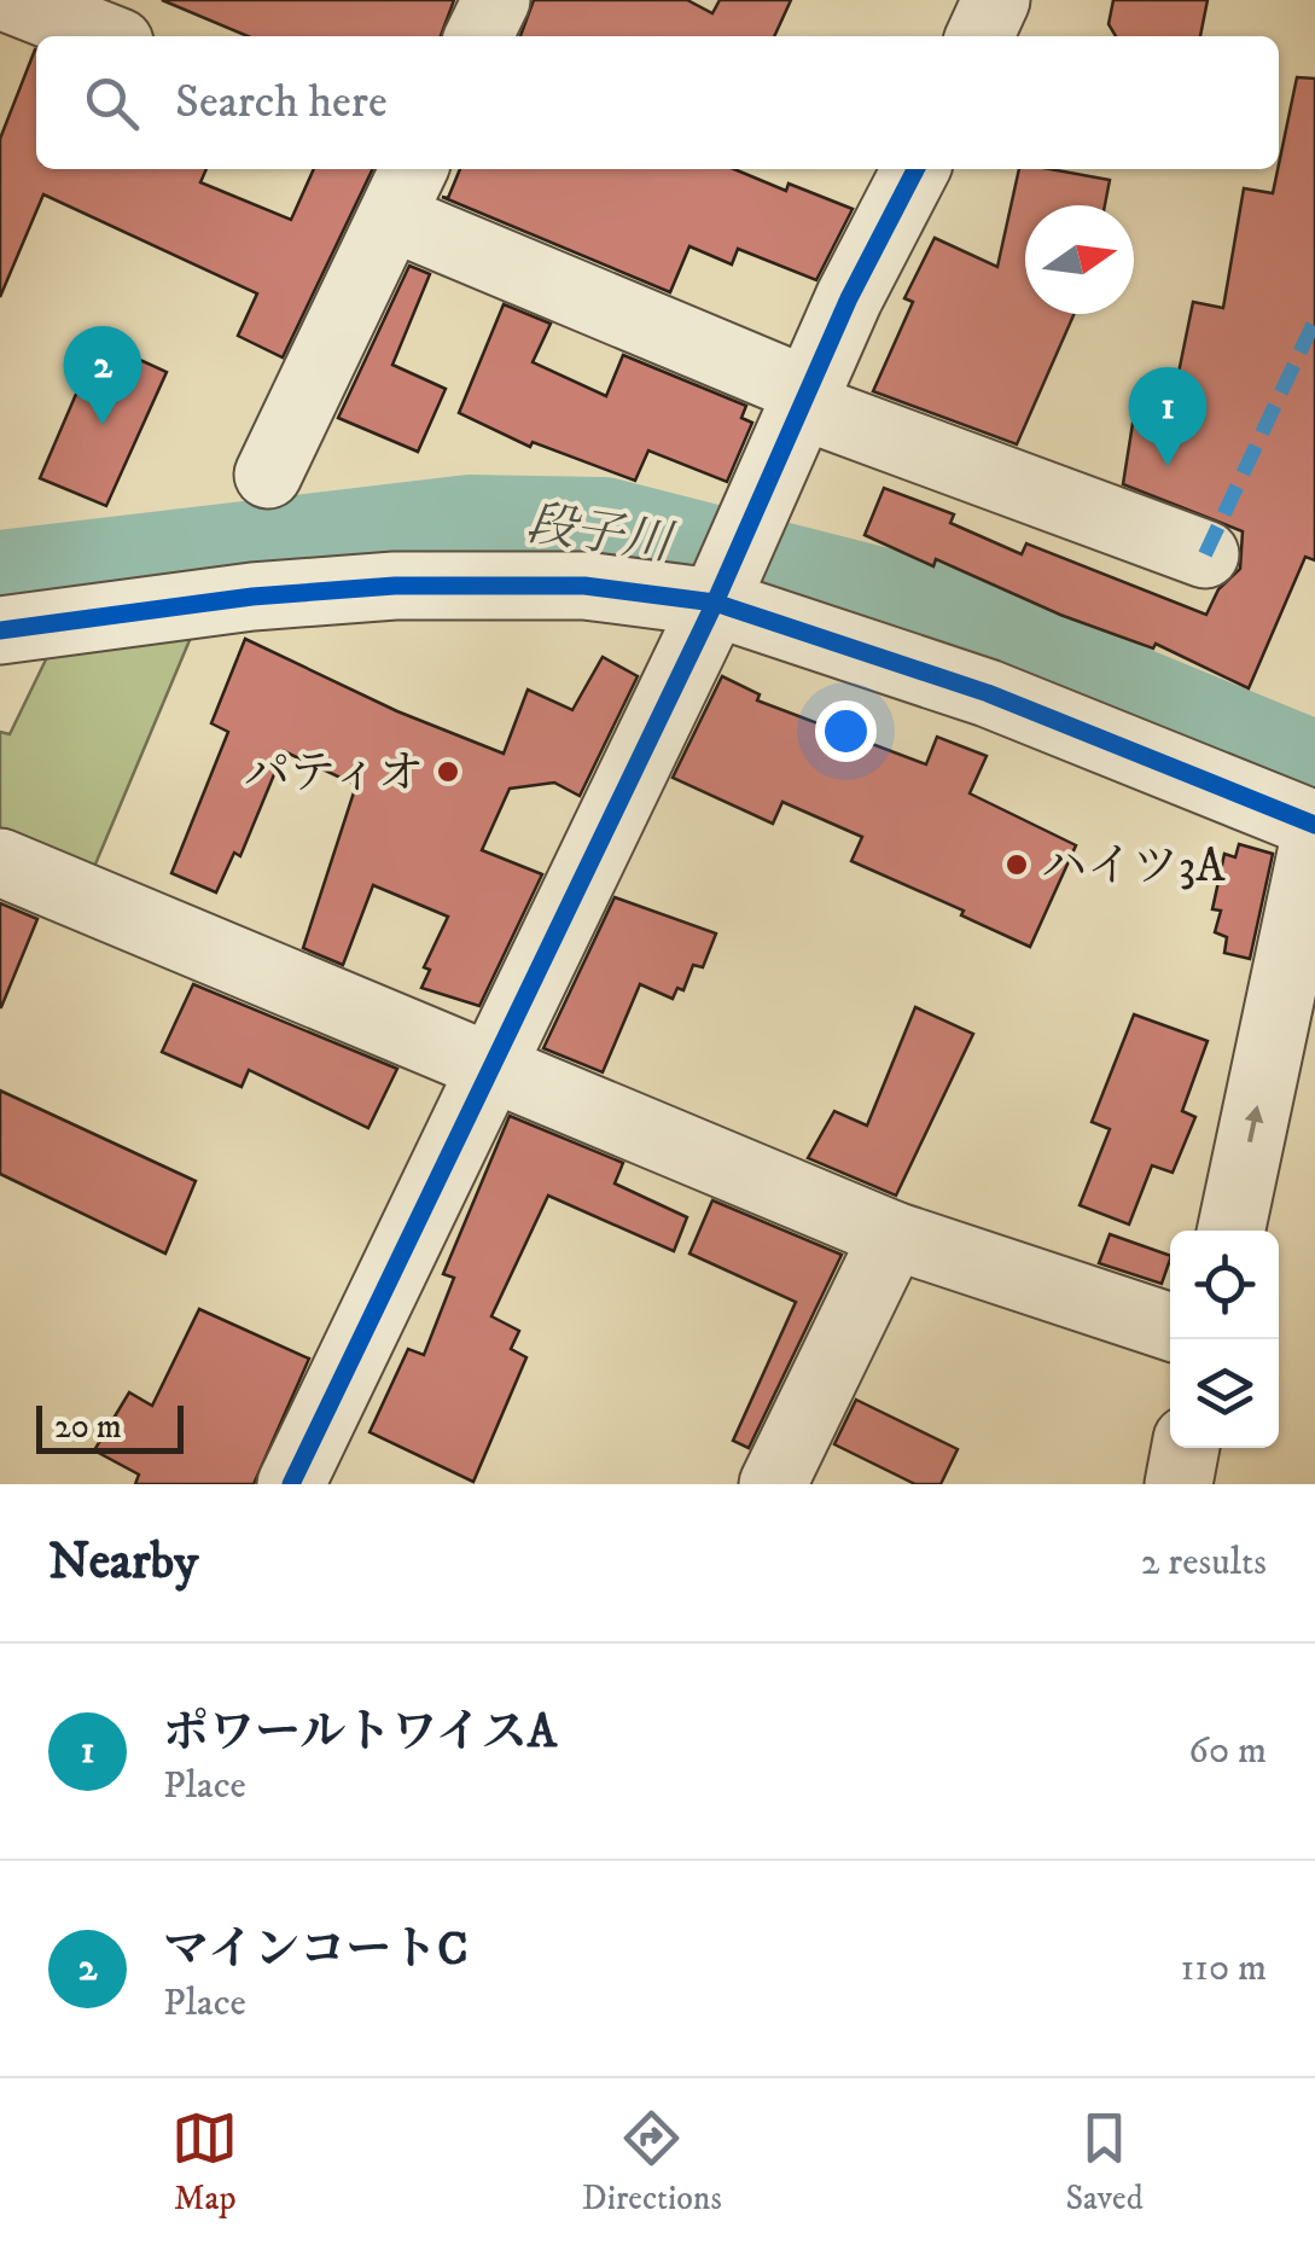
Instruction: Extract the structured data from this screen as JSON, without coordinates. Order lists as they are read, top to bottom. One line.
{"water":["段子川"],"places":["パティオ","ハイツ3A"],"scale_bar":"20 m","north":"right","page":{"search":"Search here","pins":["2","1"],"scale":"20 m","heading":["Nearby","2 results"],"list":[{"mark":"1","name":"ポワールトワイスA","note":"Place","value":"60 m"},{"mark":"2","name":"マインコートC","note":"Place","value":"110 m"}],"nav":["Map","Directions","Saved"]}}
